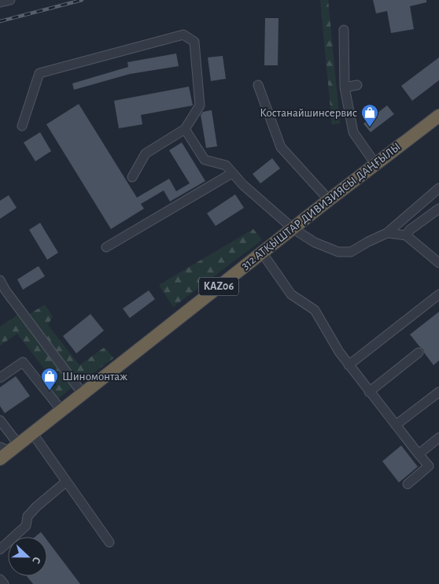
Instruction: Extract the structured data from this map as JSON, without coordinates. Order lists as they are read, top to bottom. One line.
{"streets":{"highway":["312 АТҚЫШТАР ДИВИЗИЯСЫ ДАҢҒЫЛЫ","KАZ06"]},"places":{"shop":["Костанайшинсервис","Шиномонтаж"]},"north":"right"}
